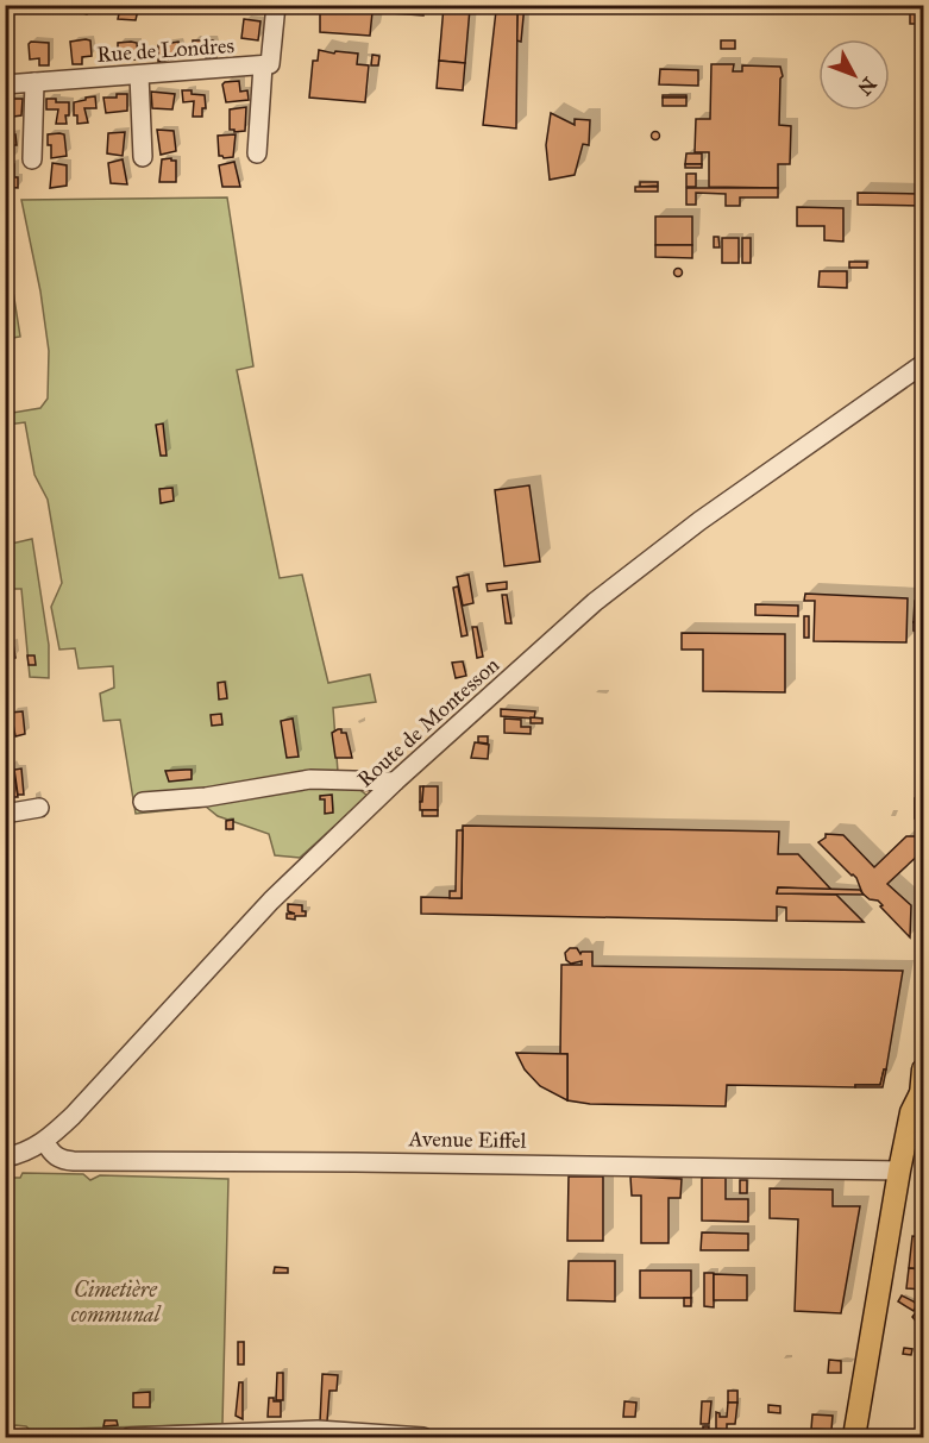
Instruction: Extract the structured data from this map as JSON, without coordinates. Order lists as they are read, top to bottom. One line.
{"streets":{"street":["Rue de Londres","Route de Montesson","Avenue Eiffel"]},"crossings":[["Route de Montesson","Avenue Eiffel"]],"parks":["Cimetière communal"],"north":"bottom right"}
